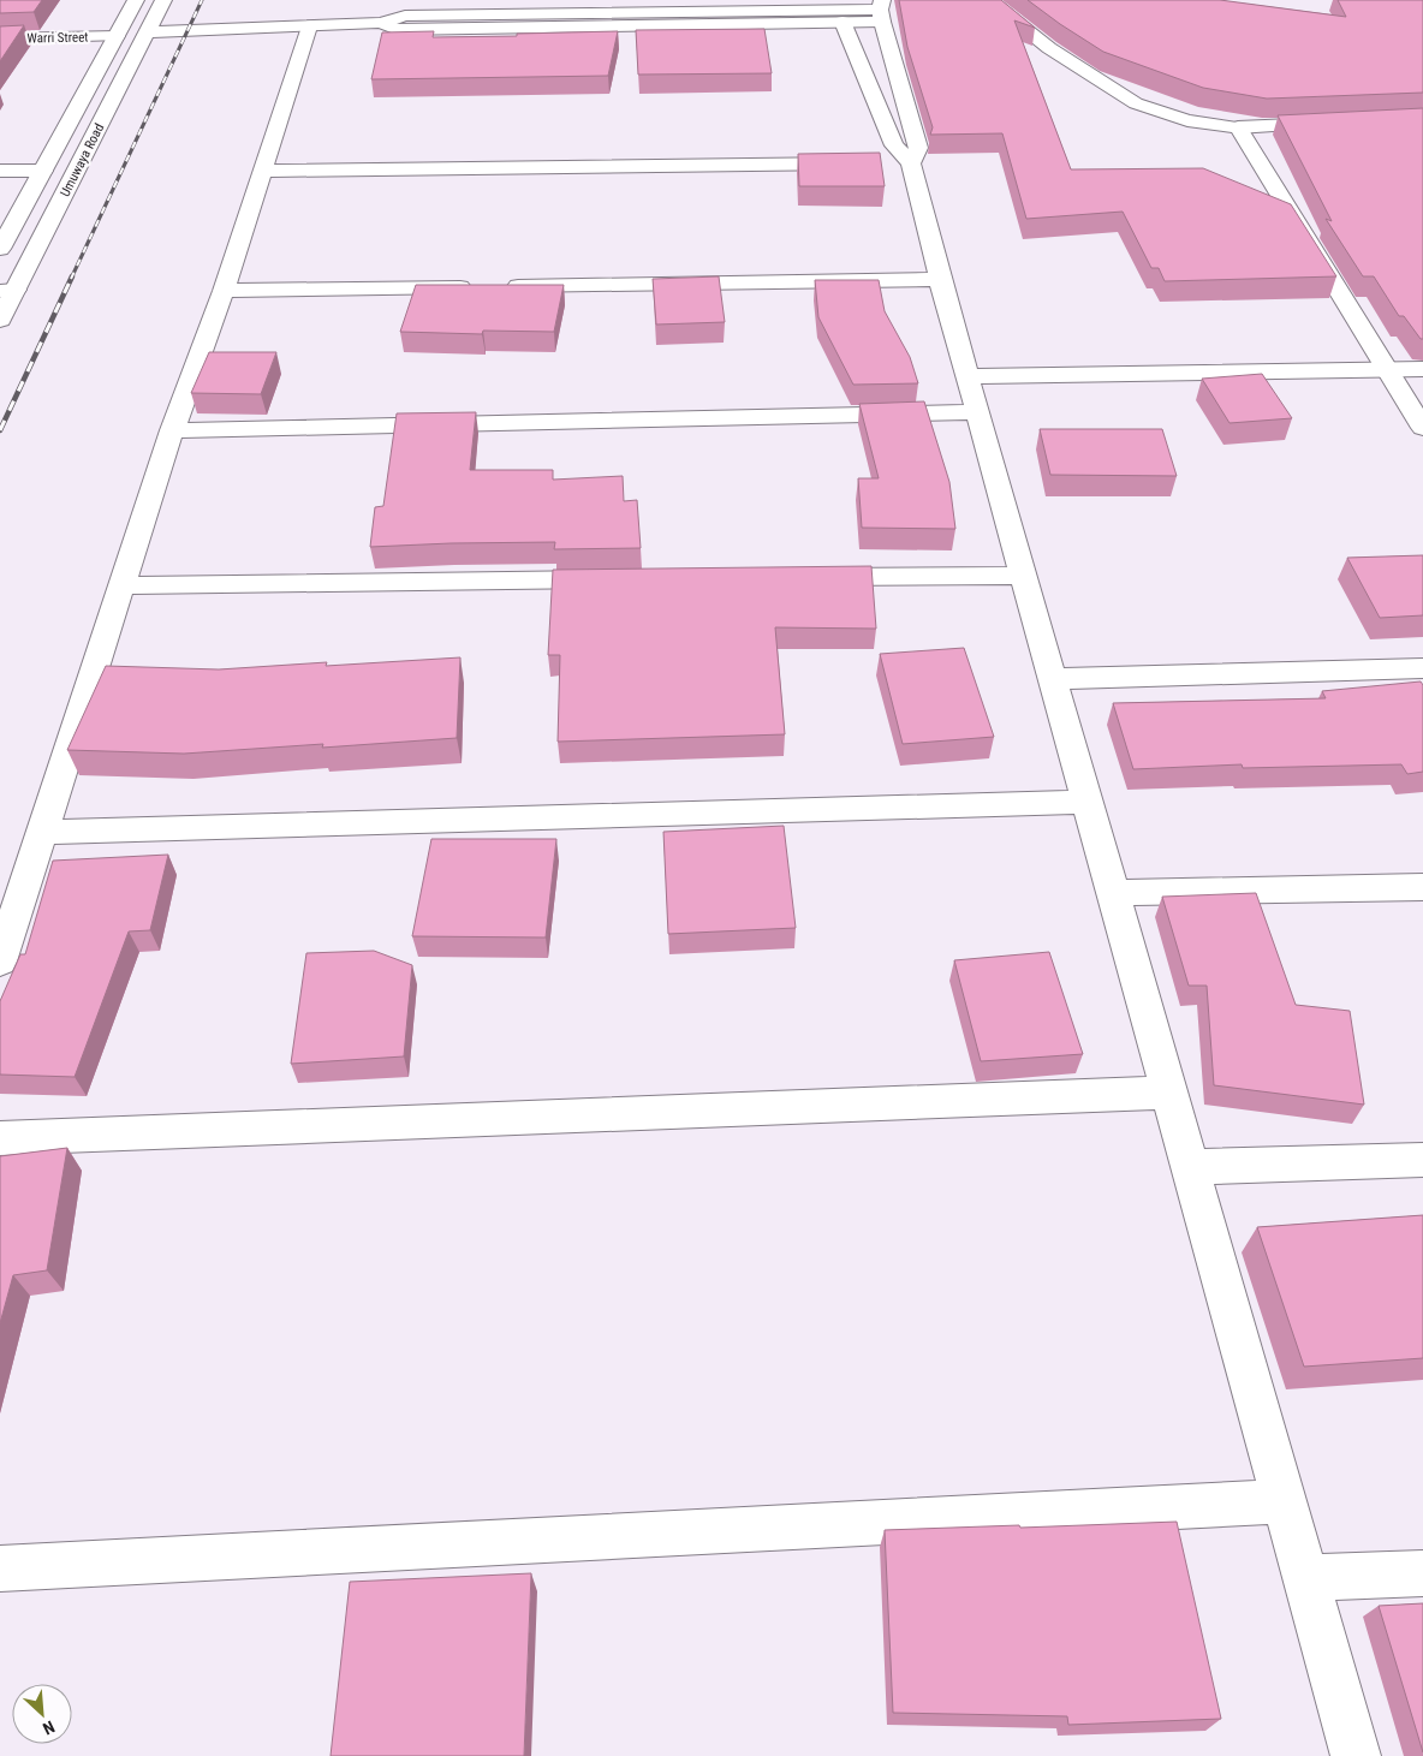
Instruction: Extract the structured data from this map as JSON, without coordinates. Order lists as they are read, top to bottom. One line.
{"streets":{"street":["Warri Street","Umuwaya Road"]},"crossings":[["Warri Street","Umuwaya Road"]],"north":"bottom right"}
